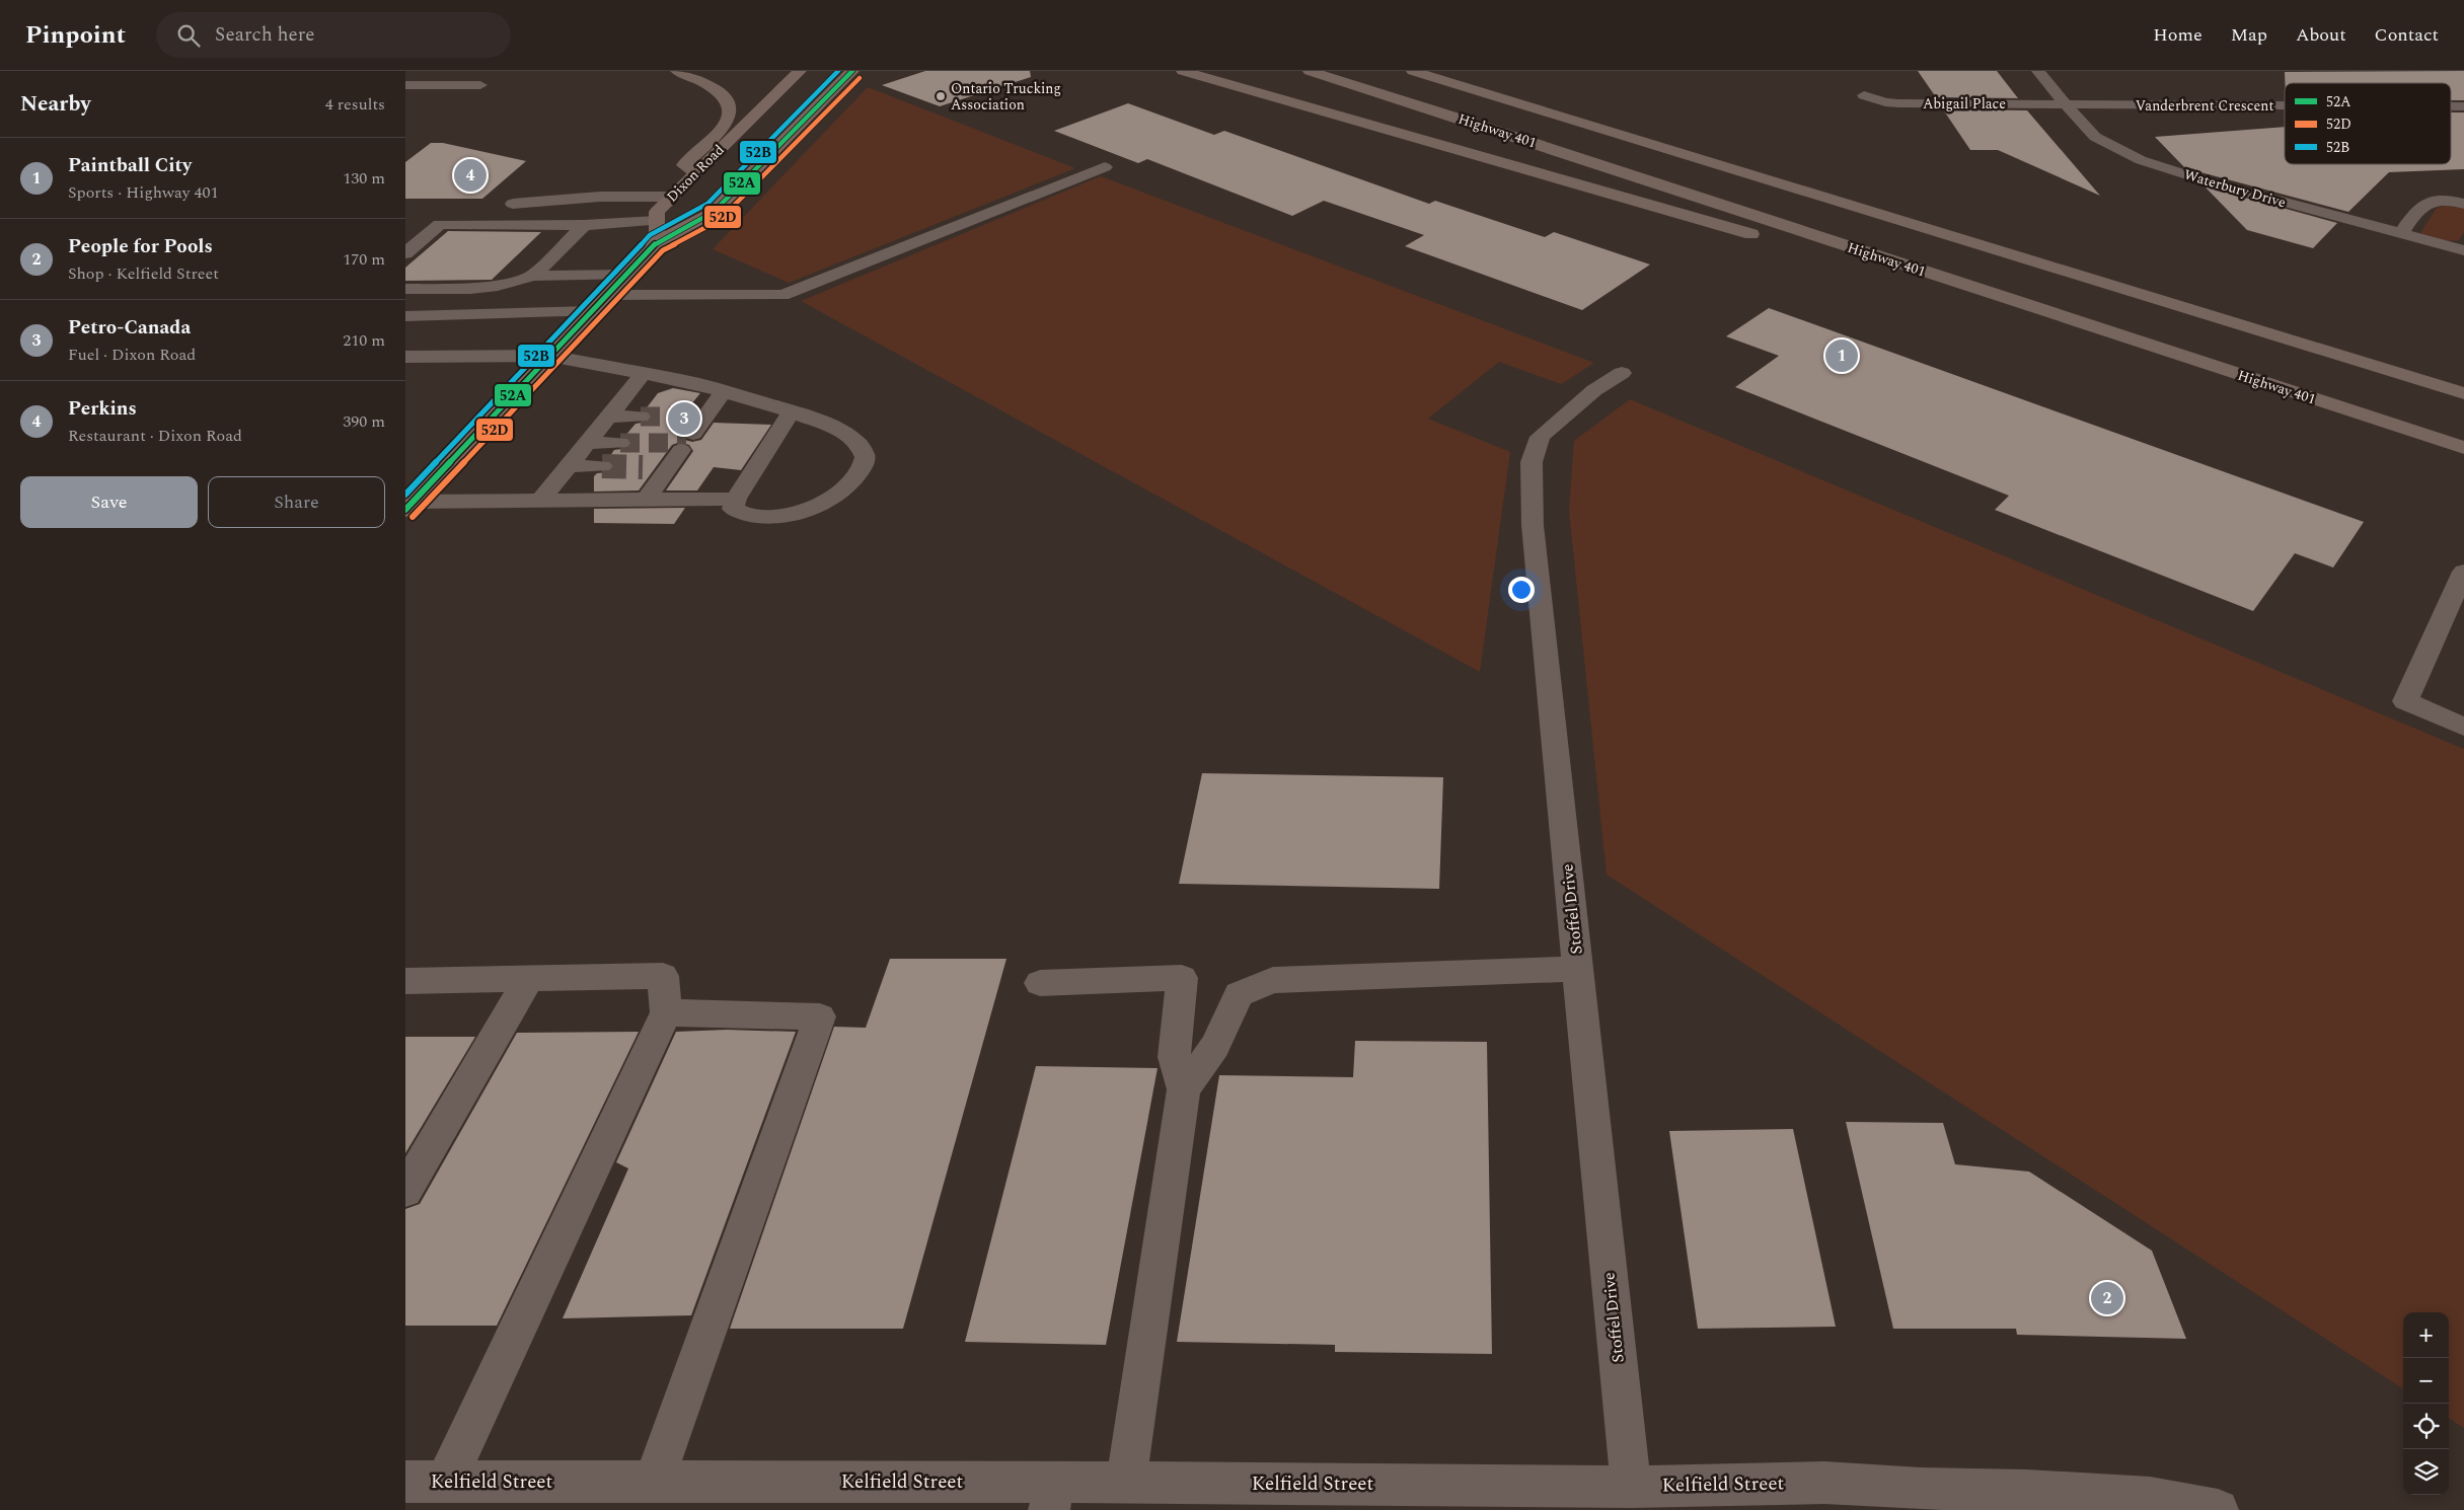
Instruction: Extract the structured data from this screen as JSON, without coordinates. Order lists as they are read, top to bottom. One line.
{"streets":{"highway":["Highway 401"],"main road":["Dixon Road"],"street":["Abigail Place","Vanderbrent Crescent","Waterbury Drive","Stoffel Drive","Kelfield Street"]},"crossings":[["Abigail Place","Vanderbrent Crescent"],["Abigail Place","Waterbury Drive"],["Vanderbrent Crescent","Waterbury Drive"],["Stoffel Drive","Kelfield Street"]],"places":["Ontario Trucking Association"],"lines":["transit line 52A","transit line 52B","transit line 52D"],"legend":["52A","52D","52B"],"page":{"header":"Pinpoint","search":"Search here","nav":["Home","Map","About","Contact"],"heading":["Nearby","4 results"],"list":[{"mark":"1","name":"Paintball City","note":"Sports · Highway 401","value":"130 m"},{"mark":"2","name":"People for Pools","note":"Shop · Kelfield Street","value":"170 m"},{"mark":"3","name":"Petro-Canada","note":"Fuel · Dixon Road","value":"210 m"},{"mark":"4","name":"Perkins","note":"Restaurant · Dixon Road","value":"390 m"}],"pins":["4","1","3","2"],"buttons":["Save","Share"],"map_buttons":["+","−"]}}
